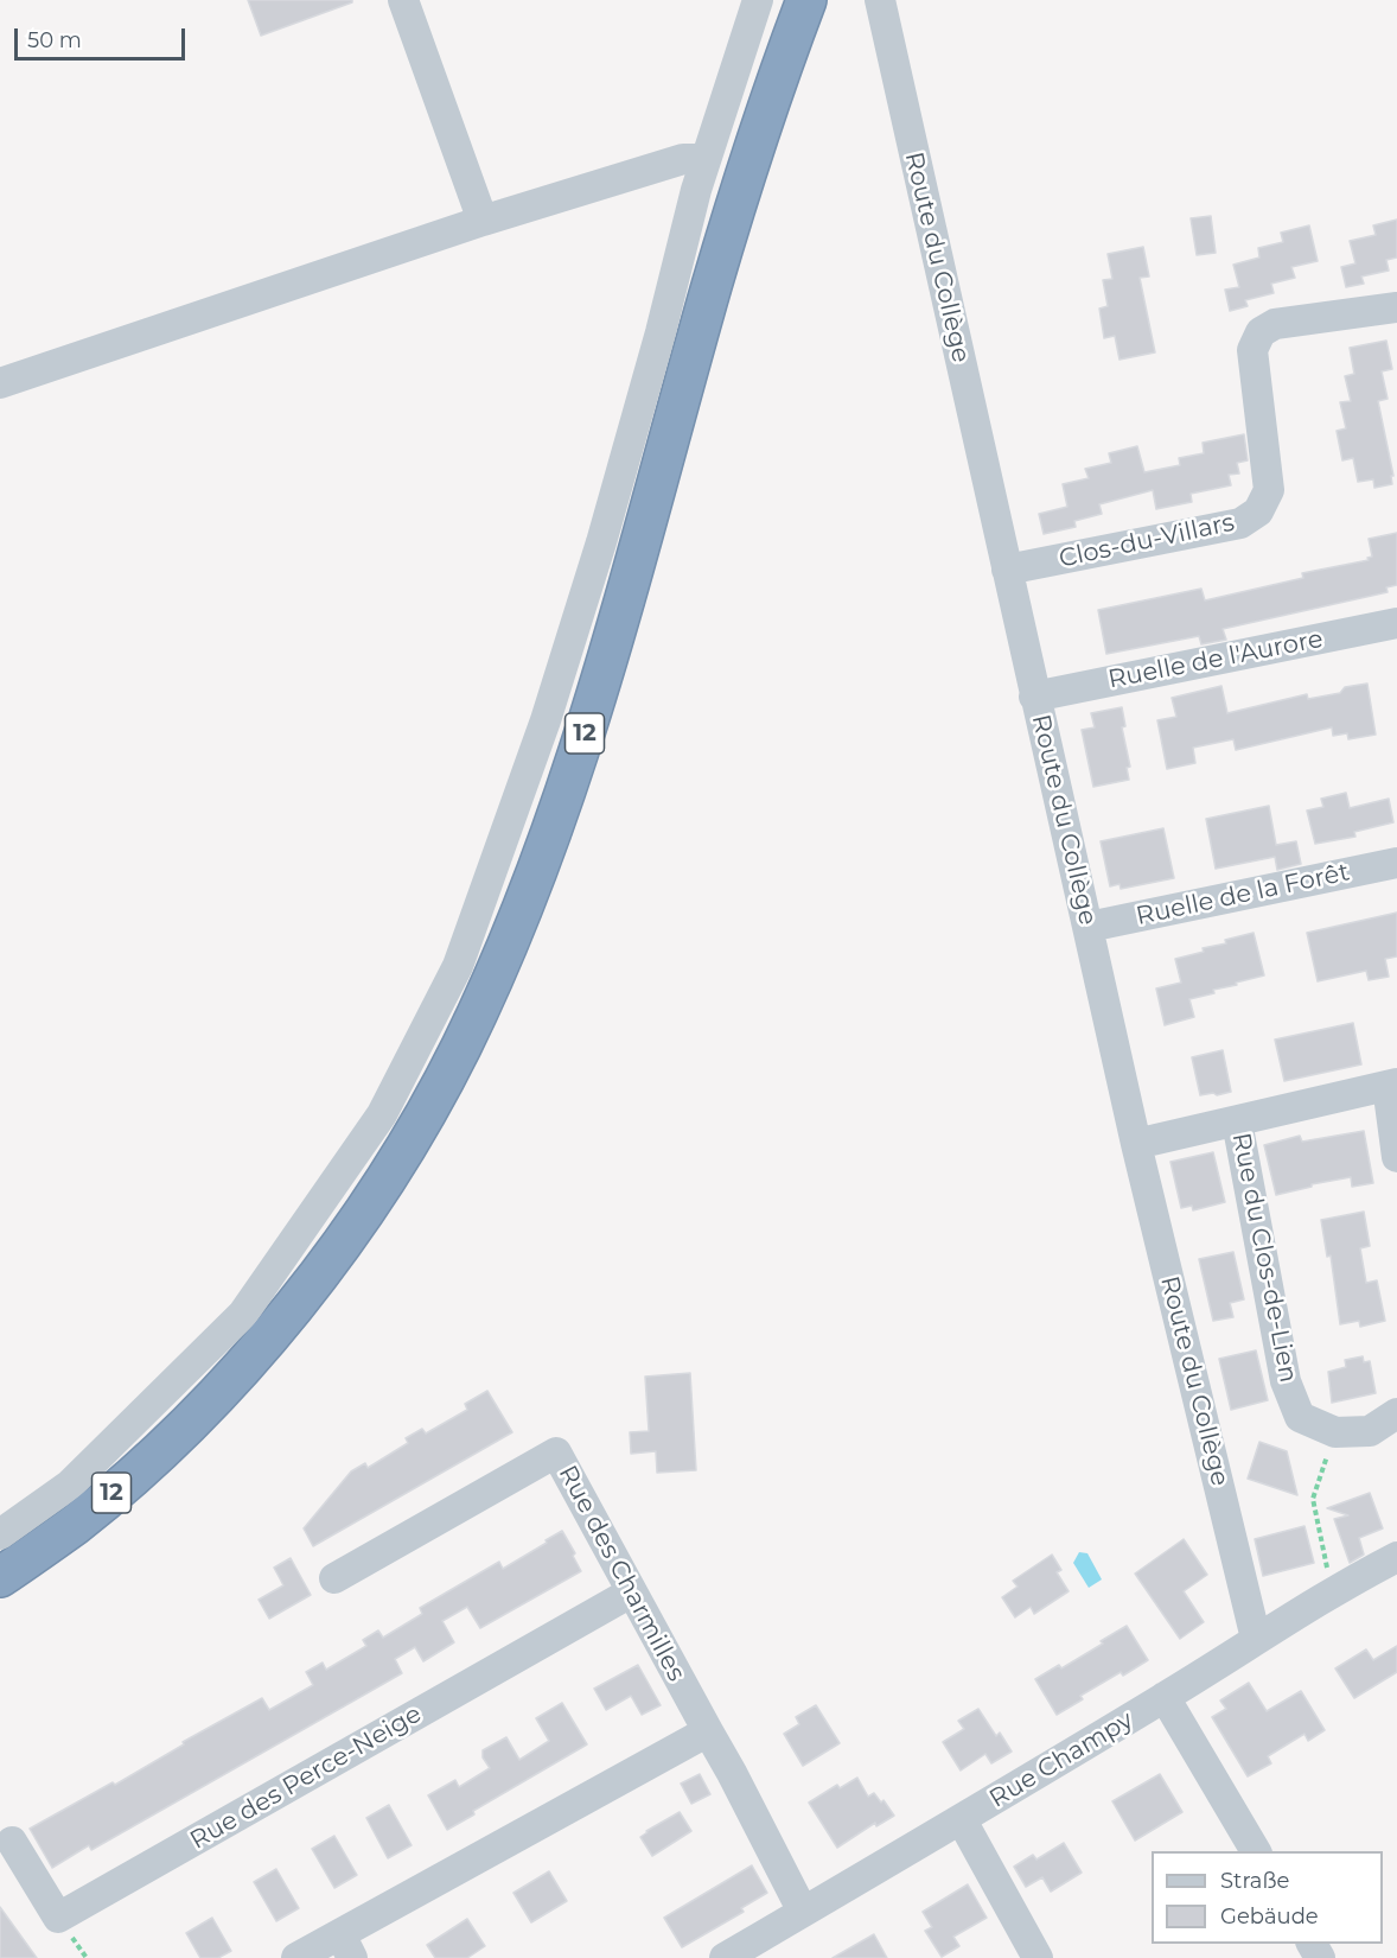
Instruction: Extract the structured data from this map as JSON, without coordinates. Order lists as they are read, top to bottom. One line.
{"streets":{"highway":["12"],"street":["Route du Collège","Clos-du-Villars","Ruelle de l'Aurore","Ruelle de la Forêt","Rue du Clos-de-Lien","Rue des Charmilles","Rue Champy","Rue des Perce-Neige"]},"crossings":[["Route du Collège","Clos-du-Villars"],["Route du Collège","Ruelle de l'Aurore"],["Route du Collège","Ruelle de la Forêt"],["Route du Collège","Rue du Clos-de-Lien"],["Route du Collège","Rue Champy"],["Rue des Charmilles","Rue Champy"],["Rue des Charmilles","Rue des Perce-Neige"]],"legend":["Straße","Gebäude"],"scale_bar":"50 m"}
